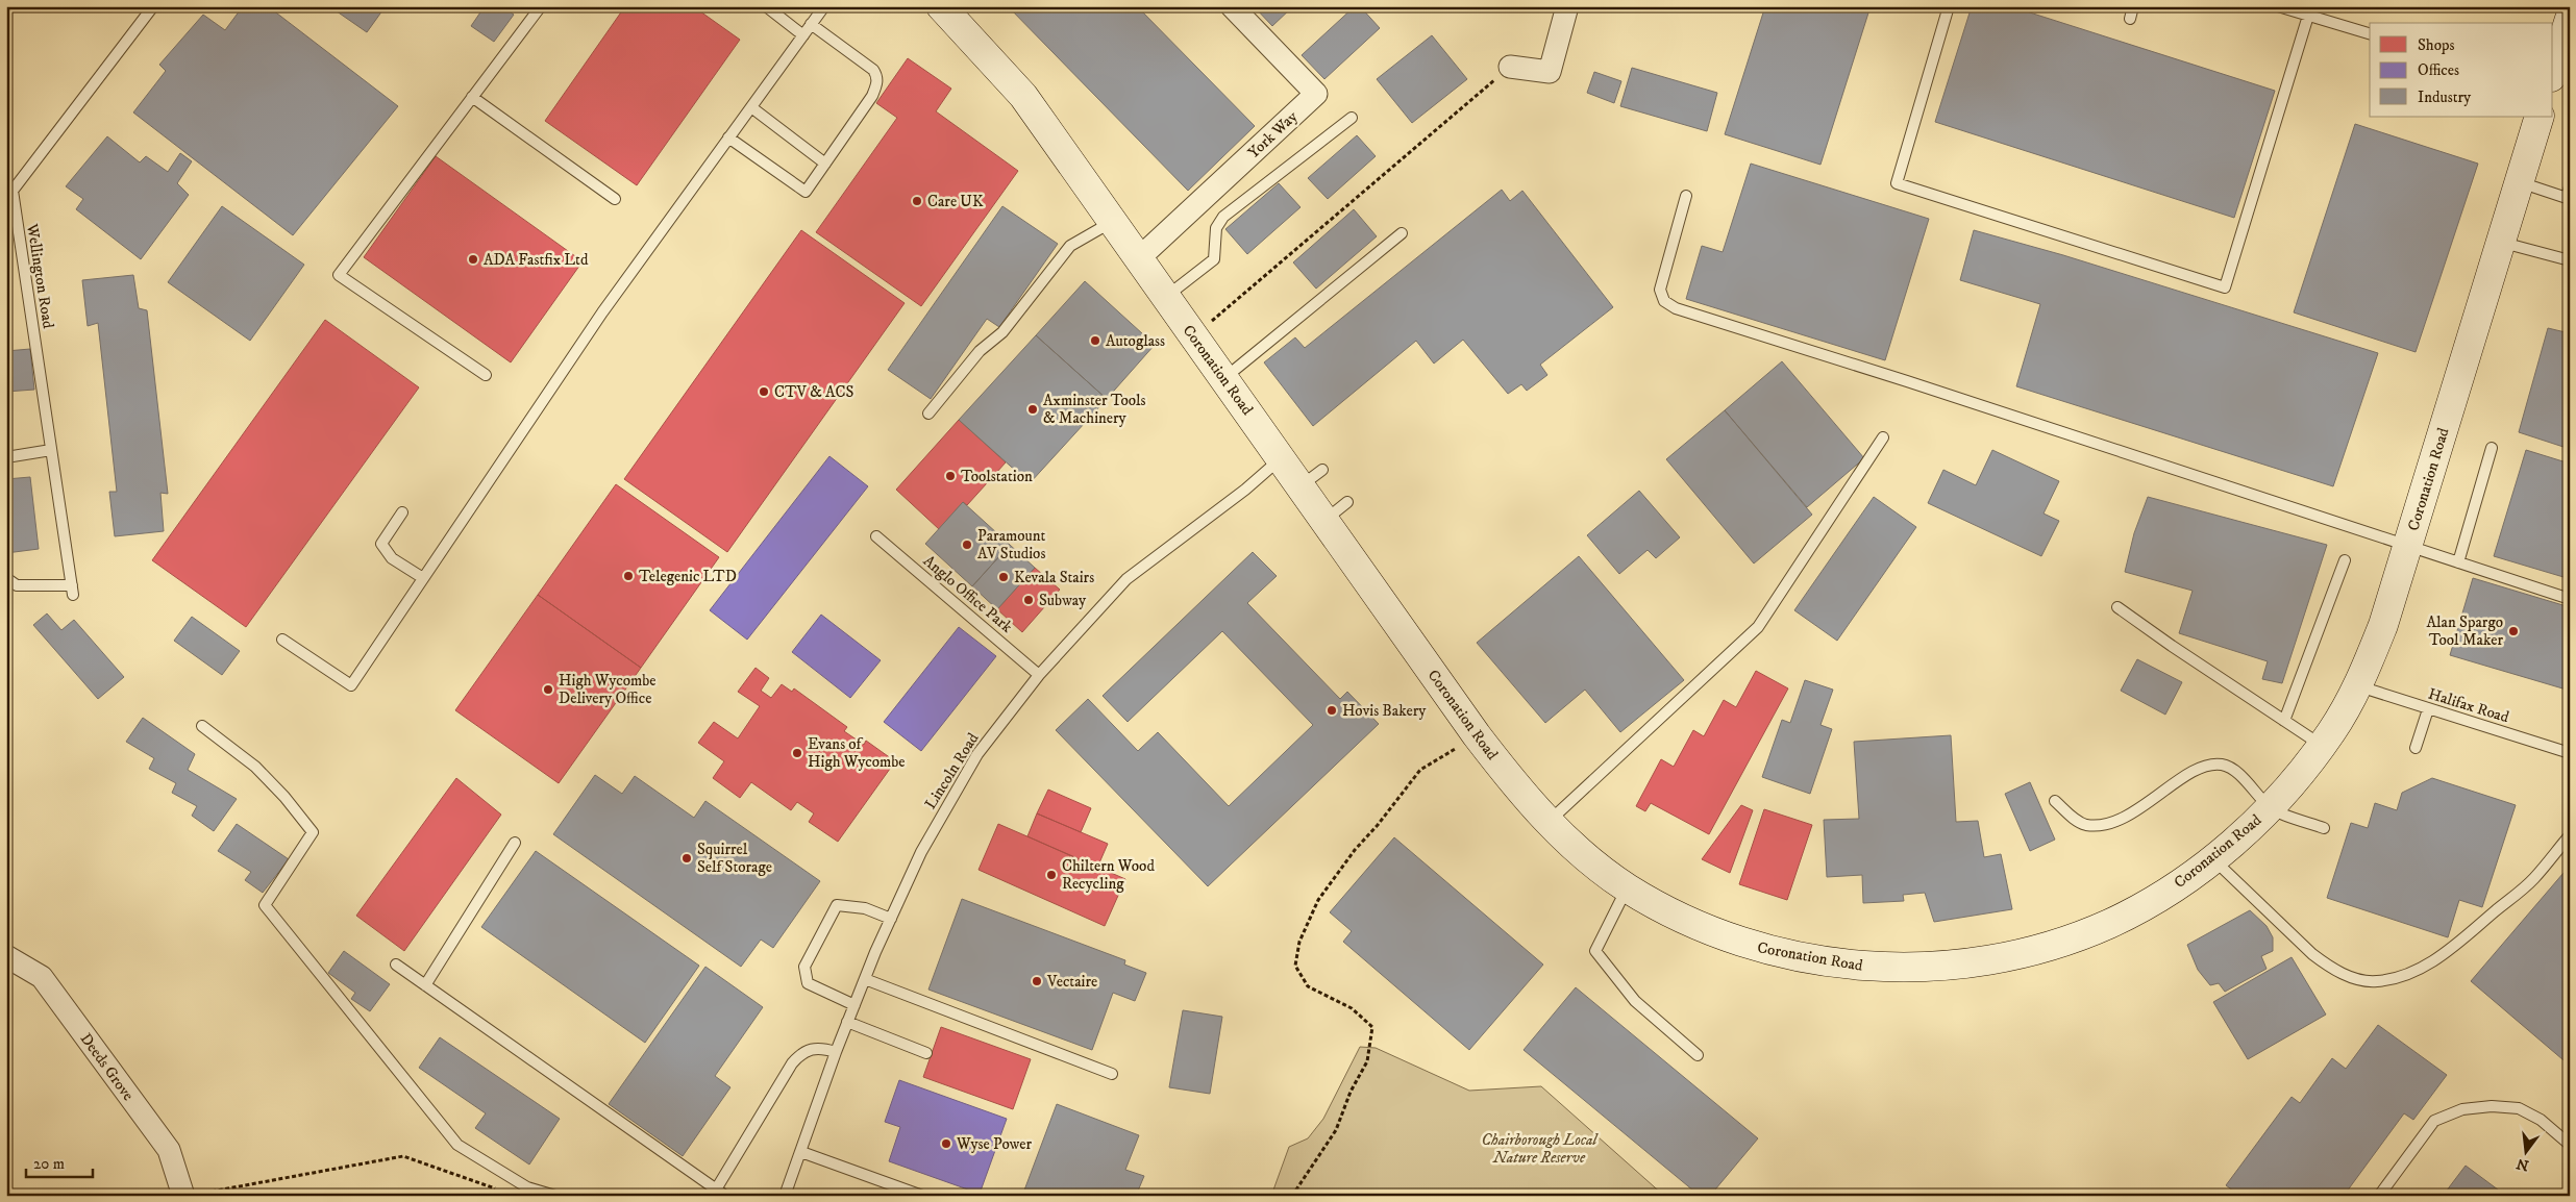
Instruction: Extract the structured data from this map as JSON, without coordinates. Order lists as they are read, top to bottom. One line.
{"streets":{"street":["York Way","Coronation Road","Deeds Grove"],"lane":["Wellington Road","Anglo Office Park","Halifax Road","Lincoln Road"]},"crossings":[["York Way","Coronation Road"],["Coronation Road","Halifax Road"],["Coronation Road","Lincoln Road"],["Anglo Office Park","Lincoln Road"]],"parks":["Chairborough Local Nature Reserve"],"places":["Care UK","ADA Fastfix Ltd","Autoglass","CTV & ACS","Axminster Tools & Machinery","Toolstation","Paramount AV Studios","Telegenic LTD","Kevala Stairs","Subway","Alan Spargo Tool Maker","High Wycombe Delivery Office","Hovis Bakery","Evans of High Wycombe","Squirrel Self Storage","Chiltern Wood Recycling","Vectaire","Wyse Power"],"legend":["Shops","Offices","Industry"],"scale_bar":"20 m","north":"bottom"}
